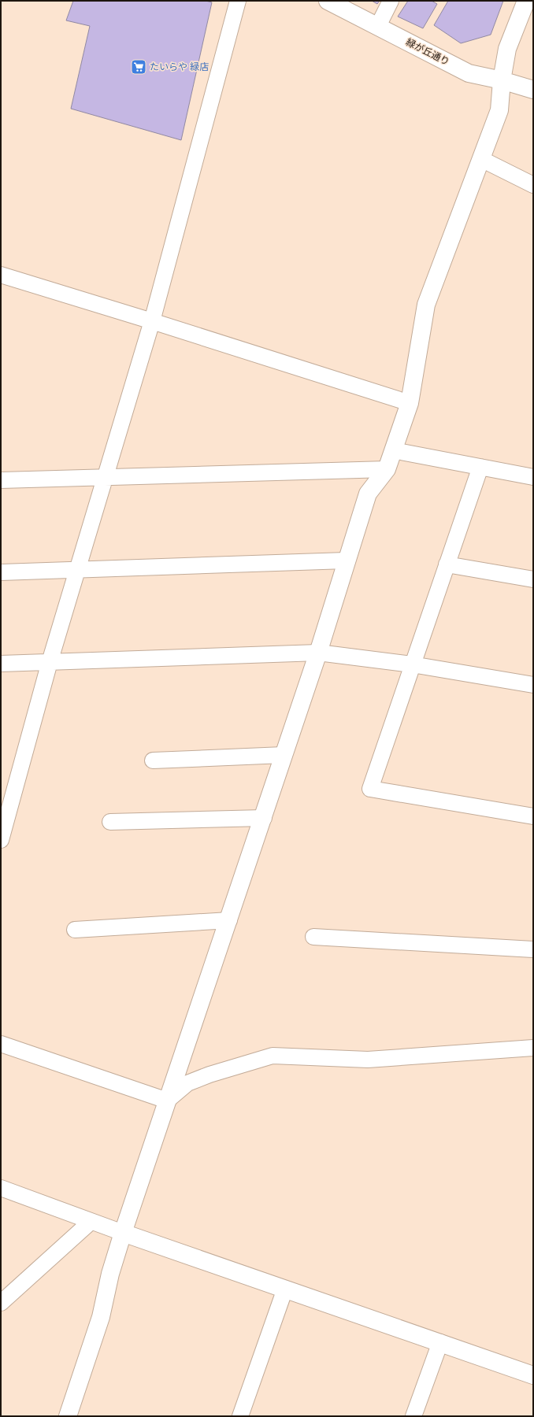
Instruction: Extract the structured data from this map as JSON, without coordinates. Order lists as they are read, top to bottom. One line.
{"streets":{"street":["緑が丘通り"]},"places":{"supermarket":["たいらや 緑店"]}}
